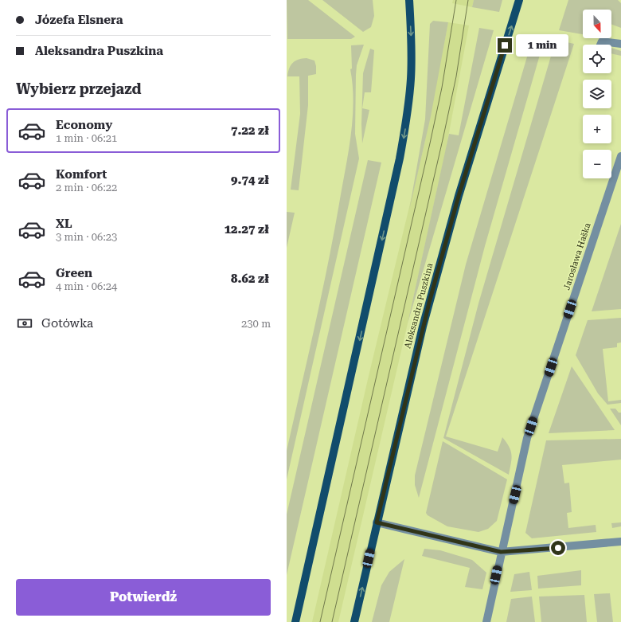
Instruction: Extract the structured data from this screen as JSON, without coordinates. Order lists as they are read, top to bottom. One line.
{"streets":{"main road":["Aleksandra Puszkina"],"street":["Jarosława Haška"]},"north":"bottom","page":{"banner":["Józefa Elsnera","Aleksandra Puszkina"],"map_buttons":["+","−"],"bubble":"1 min","heading":"Wybierz przejazd","list":[{"name":"Economy","note":"1 min · 06:21","value":"7.22 zł"},{"name":"Komfort","note":"2 min · 06:22","value":"9.74 zł"},{"name":"XL","note":"3 min · 06:23","value":"12.27 zł"},{"name":"Green","note":"4 min · 06:24","value":"8.62 zł"}],"pay":["Gotówka","230 m"],"buttons":"Potwierdź"}}
